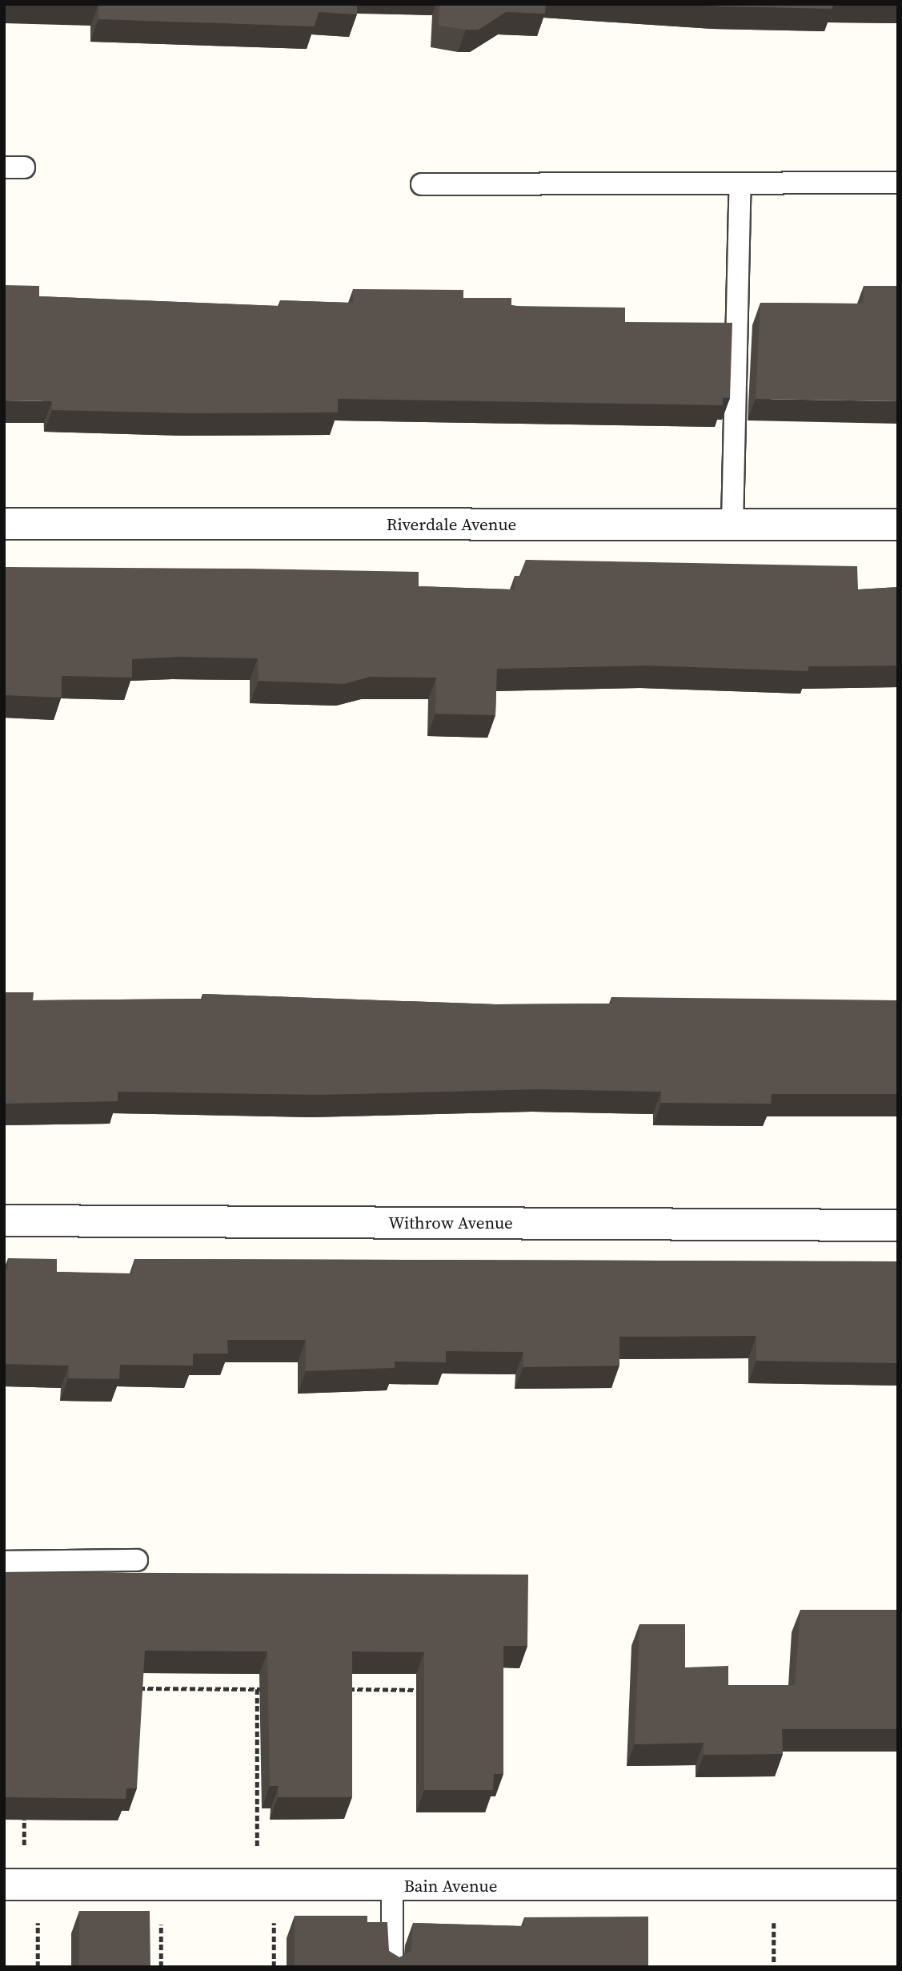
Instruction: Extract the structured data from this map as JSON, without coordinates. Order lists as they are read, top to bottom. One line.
{"streets":{"street":["Riverdale Avenue","Withrow Avenue","Bain Avenue"]}}
